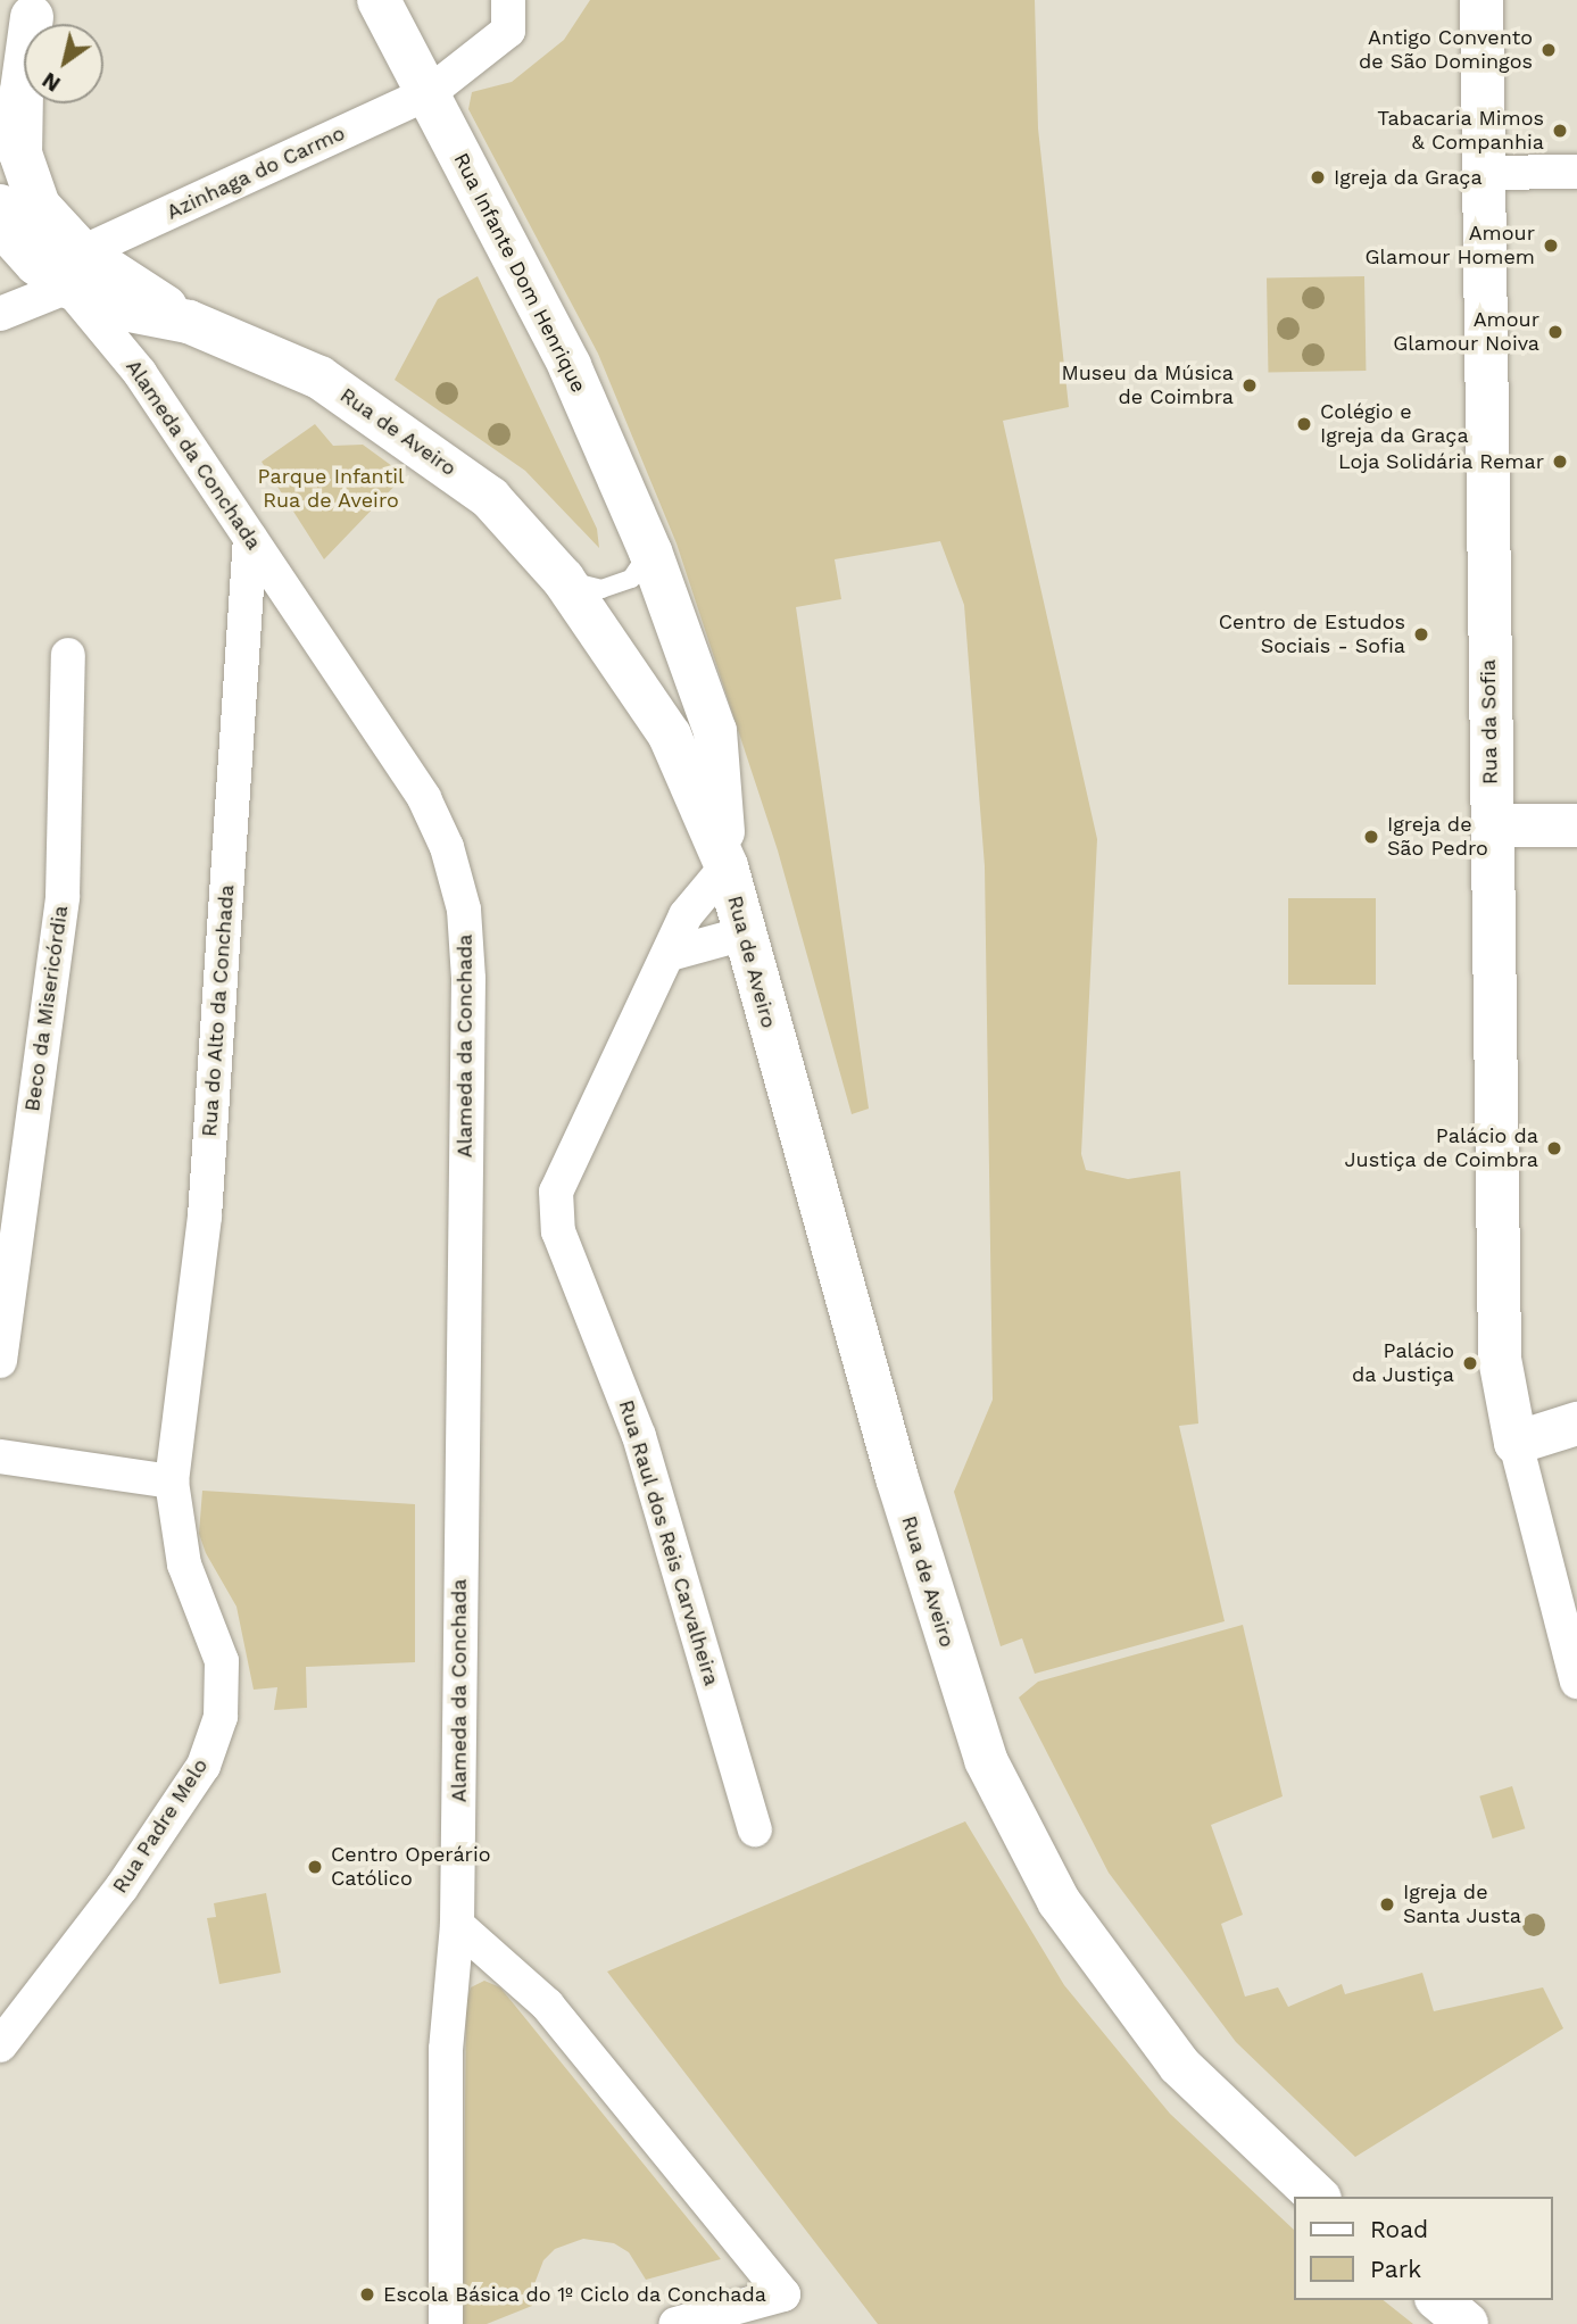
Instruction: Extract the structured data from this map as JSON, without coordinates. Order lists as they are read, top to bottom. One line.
{"streets":{"street":["Azinhaga do Carmo","Rua Infante Dom Henrique","Rua de Aveiro","Alameda da Conchada","Rua da Sofia","Beco da Misericórdia","Rua do Alto da Conchada","Rua Raul dos Reis Carvalheira","Rua Padre Melo"]},"crossings":[["Azinhaga do Carmo","Rua Infante Dom Henrique"],["Azinhaga do Carmo","Rua de Aveiro"],["Azinhaga do Carmo","Alameda da Conchada"],["Rua Infante Dom Henrique","Rua de Aveiro"],["Rua de Aveiro","Alameda da Conchada"],["Rua de Aveiro","Rua Raul dos Reis Carvalheira"],["Alameda da Conchada","Rua do Alto da Conchada"],["Rua do Alto da Conchada","Rua Padre Melo"]],"parks":["Parque Infantil Rua de Aveiro"],"places":["Antigo Convento de São Domingos","Tabacaria Mimos & Companhia","Igreja da Graça","Amour Glamour Homem","Amour Glamour Noiva","Museu da Música de Coimbra","Colégio e Igreja da Graça","Loja Solidária Remar","Centro de Estudos Sociais - Sofia","Igreja de São Pedro","Palácio da Justiça de Coimbra","Palácio da Justiça","Centro Operário Católico","Igreja de Santa Justa","Escola Básica do 1º Ciclo da Conchada"],"legend":["Road","Park"],"north":"bottom left"}
